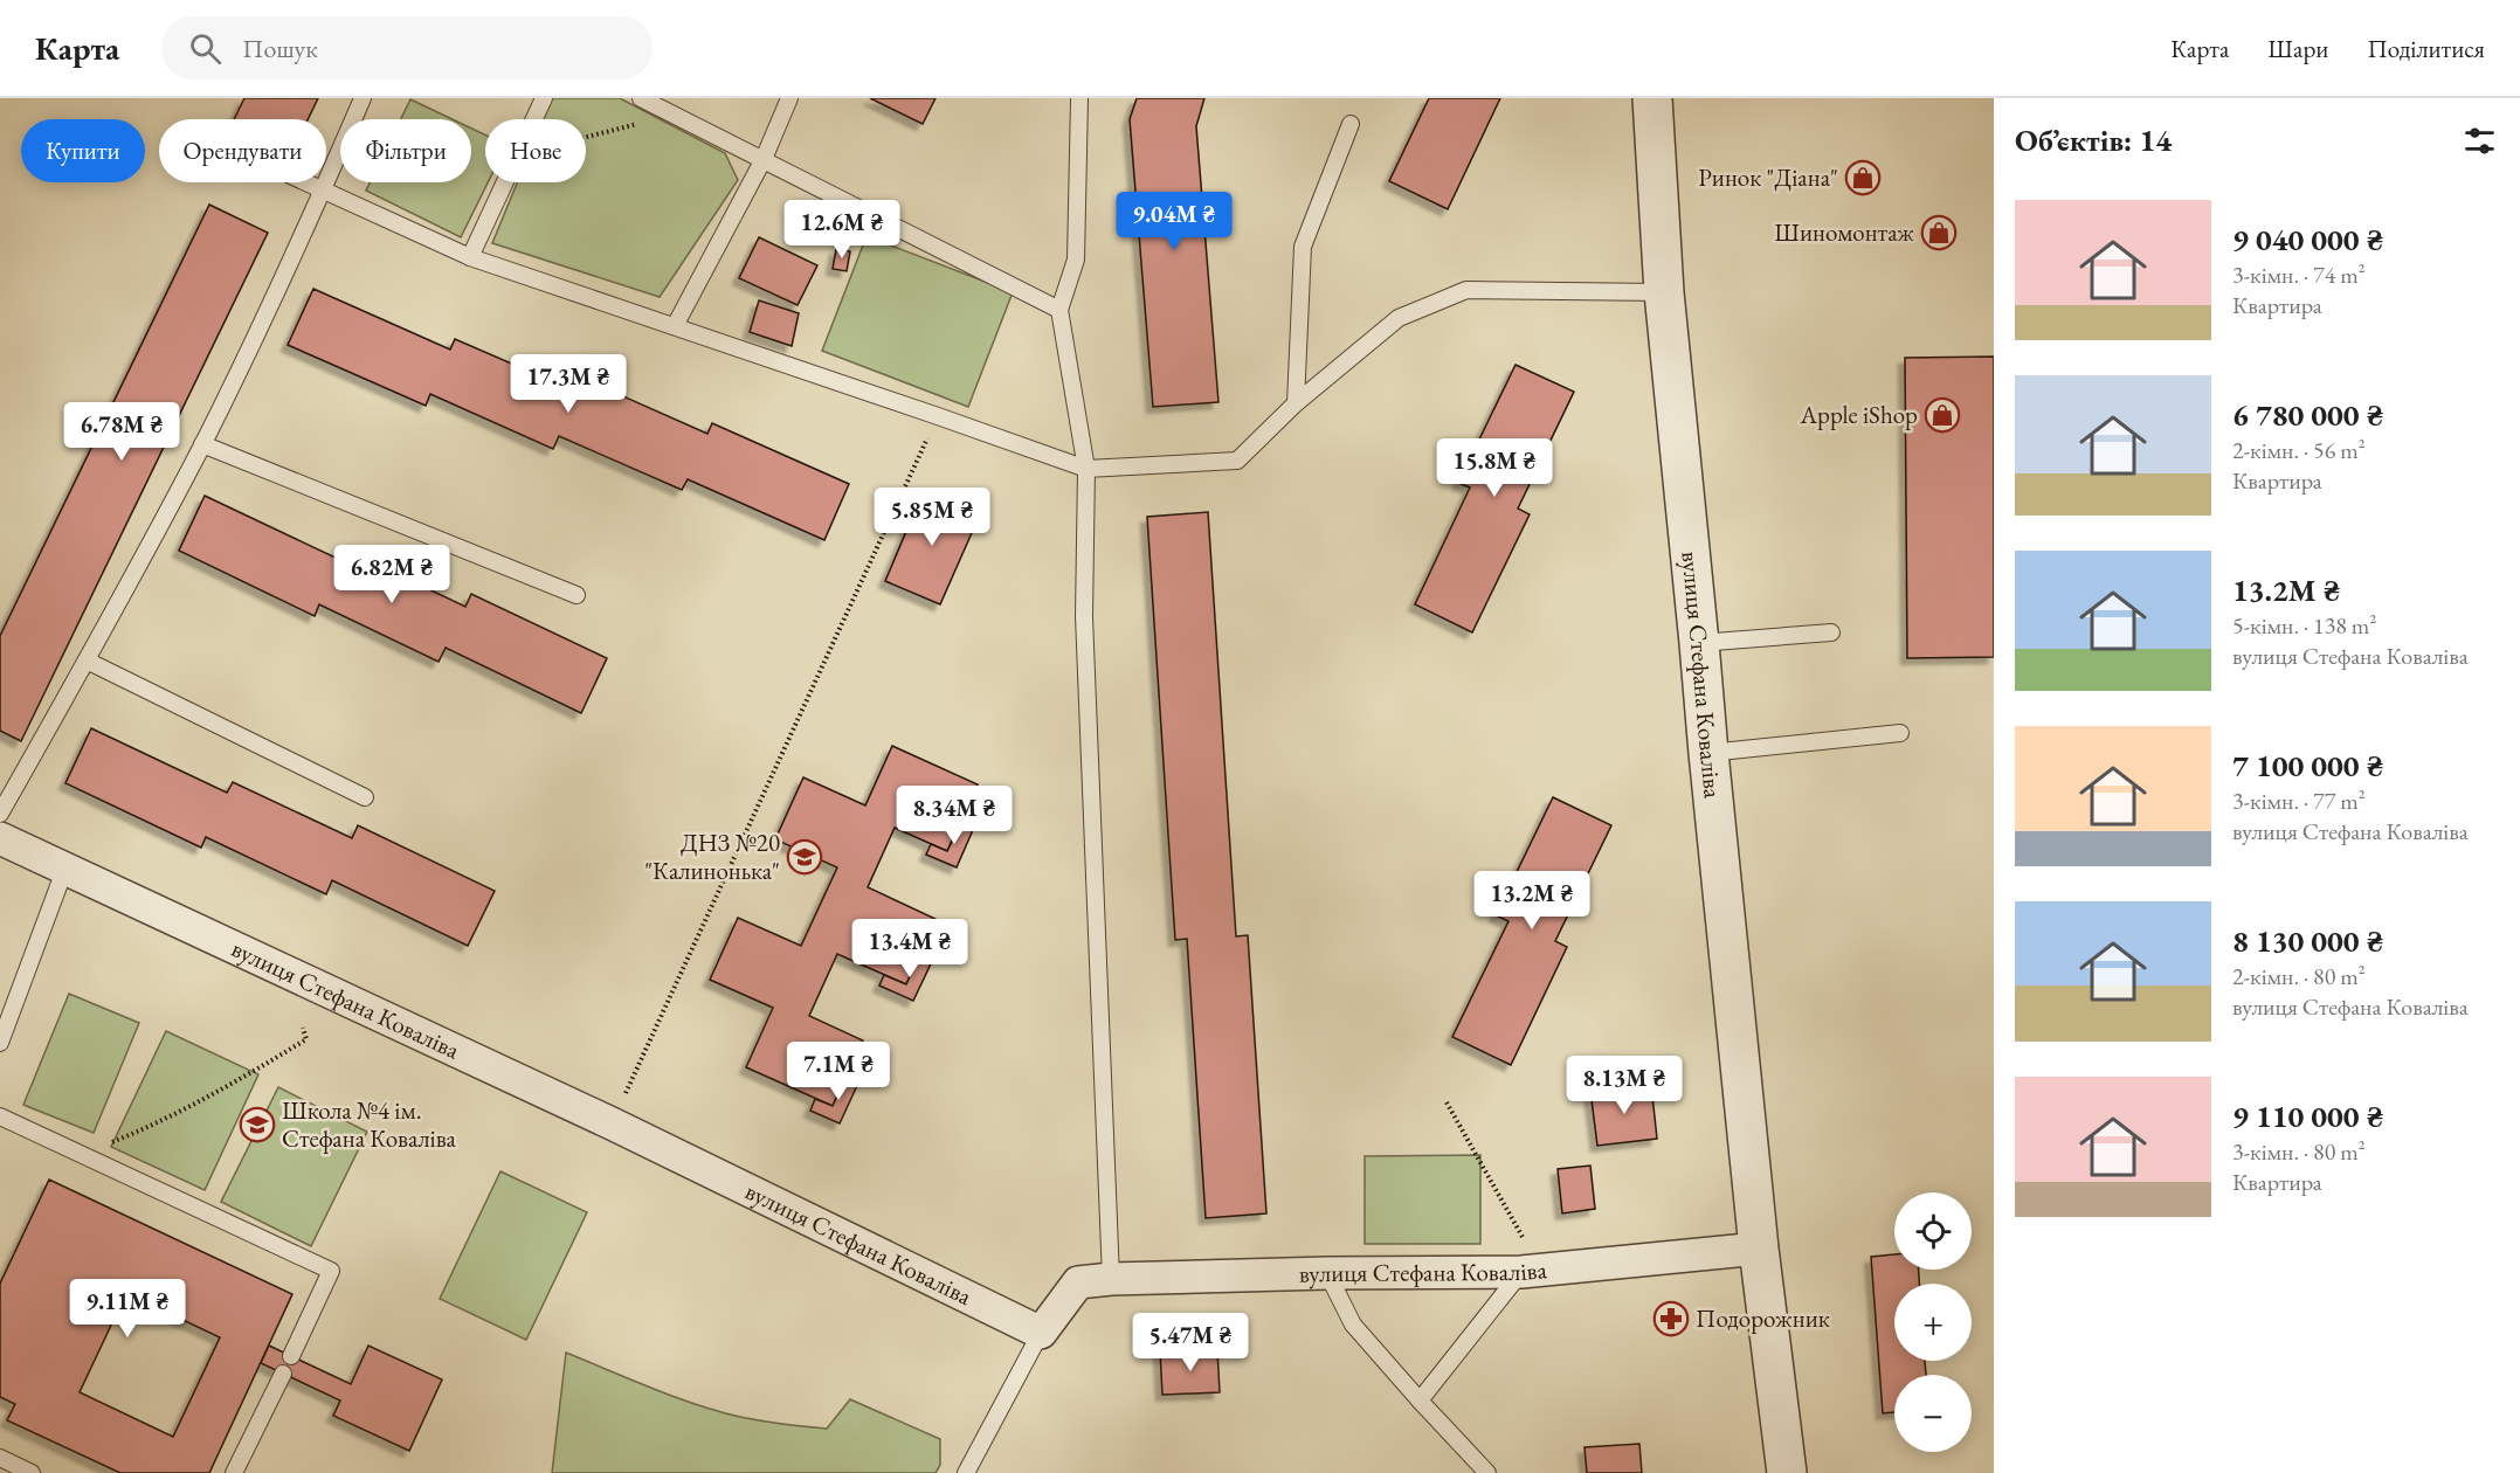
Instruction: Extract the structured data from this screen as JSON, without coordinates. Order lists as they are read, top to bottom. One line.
{"streets":{"street":["вулиця Стефана Коваліва"]},"places":{"shop":["Ринок \"Діана\"","Шиномонтаж","Apple iShop"],"school or university":["ДНЗ №20 \"Калинонька\"","Школа №4 ім. Стефана Коваліва"],"pharmacy":["Подорожник"]},"page":{"header":"Карта","search":"Пошук","nav":["Карта","Шари","Поділитися"],"heading":"Об’єктів: 14","chip":["Купити","Орендувати","Фільтри","Нове"],"list":[{"name":"9 040 000 ₴","note":"3-кімн. · 74 m² · Квартира"},{"name":"6 780 000 ₴","note":"2-кімн. · 56 m² · Квартира"},{"name":"13.2M ₴","note":"5-кімн. · 138 m² · вулиця Стефана Коваліва"},{"name":"7 100 000 ₴","note":"3-кімн. · 77 m² · вулиця Стефана Коваліва"},{"name":"8 130 000 ₴","note":"2-кімн. · 80 m² · вулиця Стефана Коваліва"},{"name":"9 110 000 ₴","note":"3-кімн. · 80 m² · Квартира"}],"price":["9.04M ₴","12.6M ₴","17.3M ₴","6.78M ₴","15.8M ₴","5.85M ₴","6.82M ₴","8.34M ₴","13.2M ₴","13.4M ₴","7.1M ₴","8.13M ₴","9.11M ₴","5.47M ₴"],"map_buttons":["+","−"]}}
